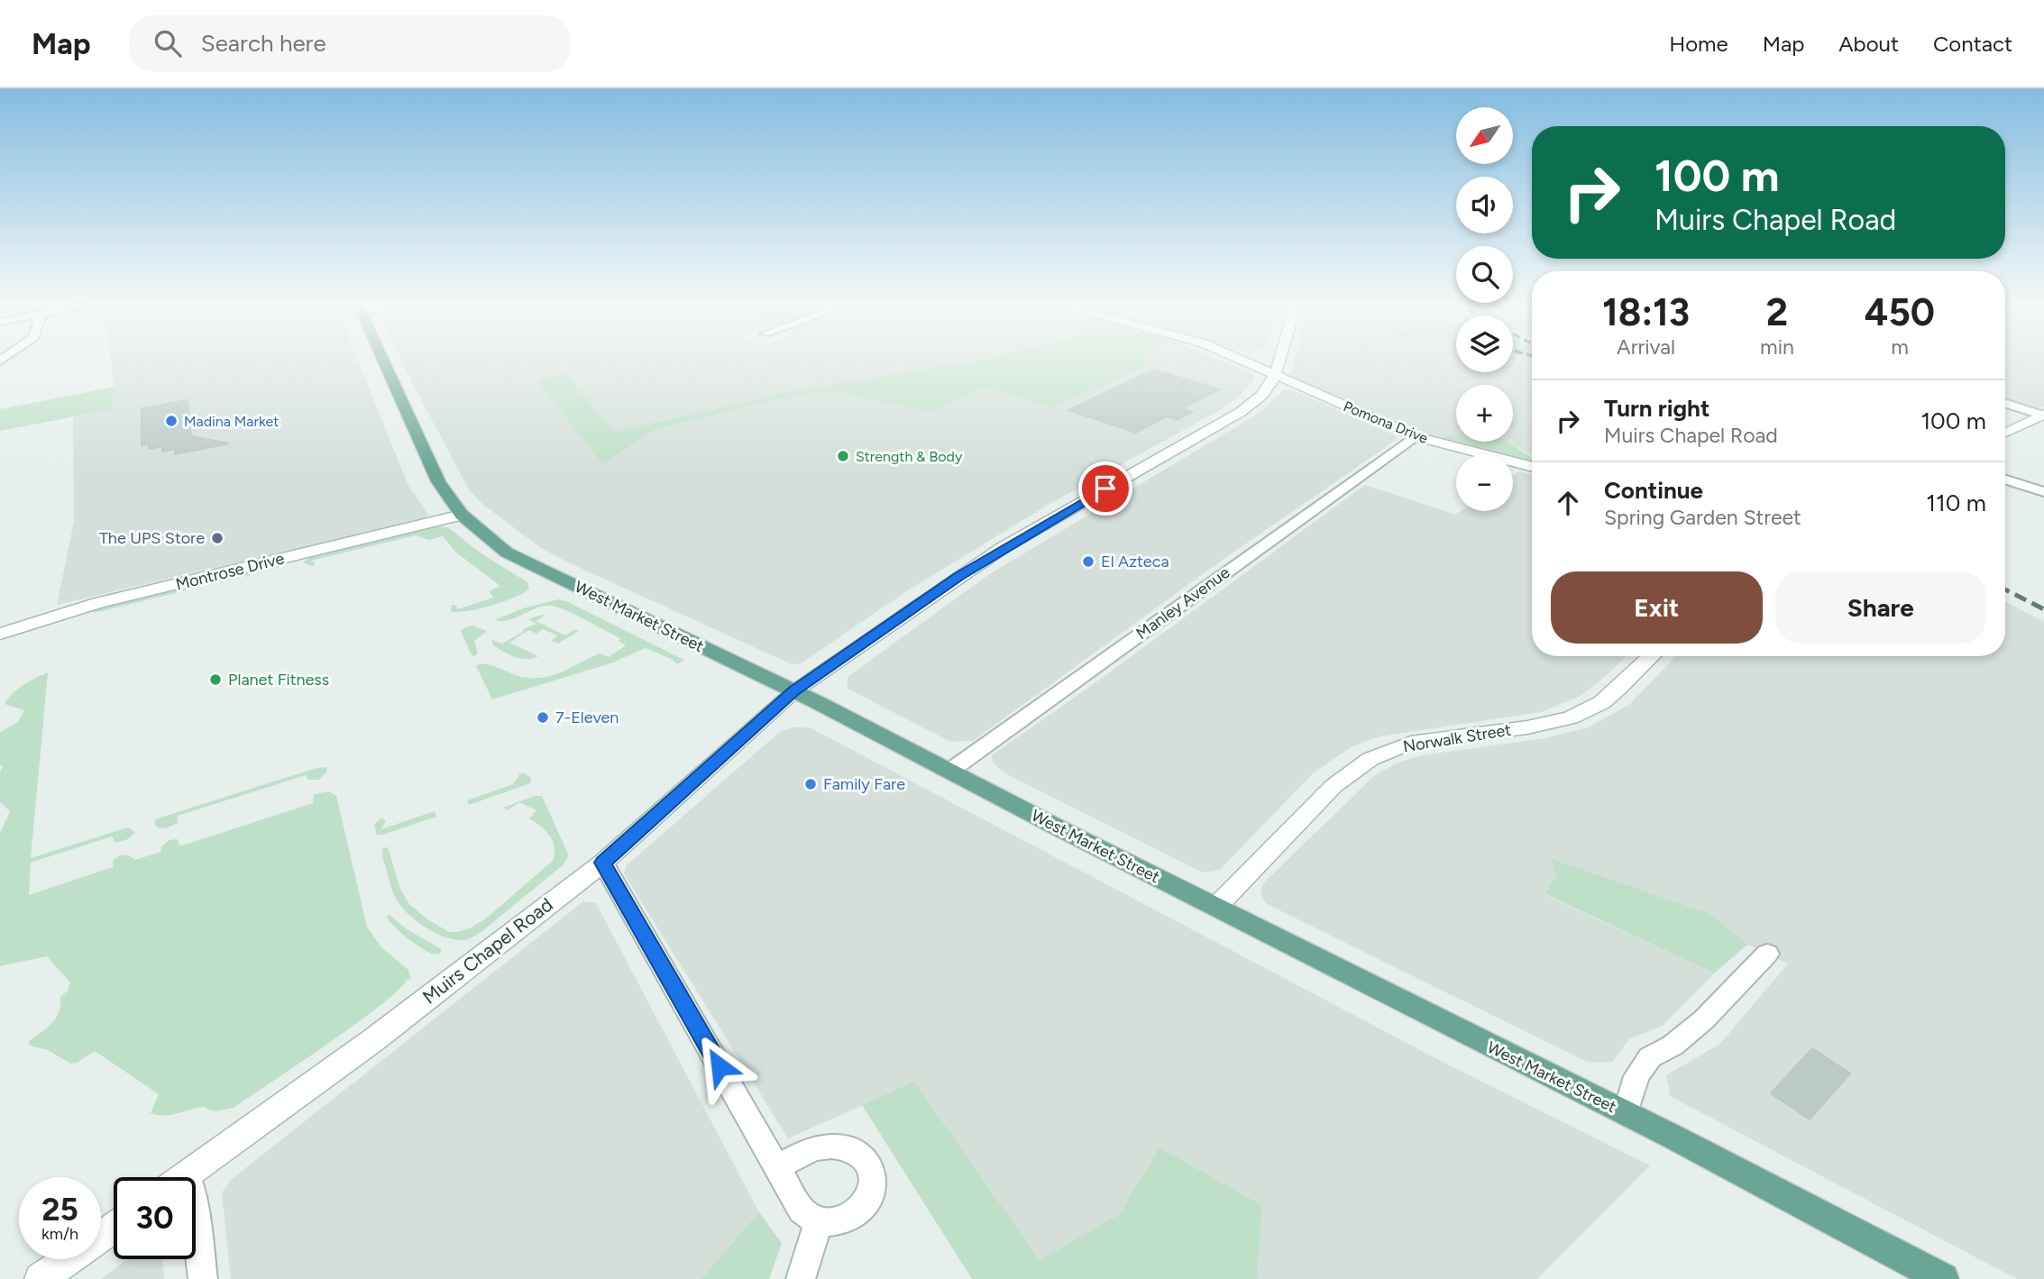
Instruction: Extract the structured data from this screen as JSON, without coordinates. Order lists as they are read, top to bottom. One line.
{"streets":{"main road":["West Market Street"],"street":["Pomona Drive","Montrose Drive","Manley Avenue","Norwalk Street","Muirs Chapel Road"]},"crossings":[["Pomona Drive","Manley Avenue"],["Pomona Drive","Muirs Chapel Road"],["Montrose Drive","West Market Street"],["Manley Avenue","West Market Street"],["West Market Street","Norwalk Street"],["West Market Street","Muirs Chapel Road"]],"places":["Madina Market","Strength & Body","The UPS Store","El Azteca","Planet Fitness","7-Eleven","Family Fare"],"north":"bottom left","page":{"header":"Map","search":"Search here","nav":["Home","Map","About","Contact"],"map_buttons":["+","−"],"turn":["100 m","Muirs Chapel Road"],"eta":["18:13","Arrival","2","min","450","m"],"list":[{"name":"Turn right","note":"Muirs Chapel Road","value":"100 m"},{"name":"Continue","note":"Spring Garden Street","value":"110 m"}],"buttons":["Exit","Share"],"speed":"25 km/h","limit":"30"}}
